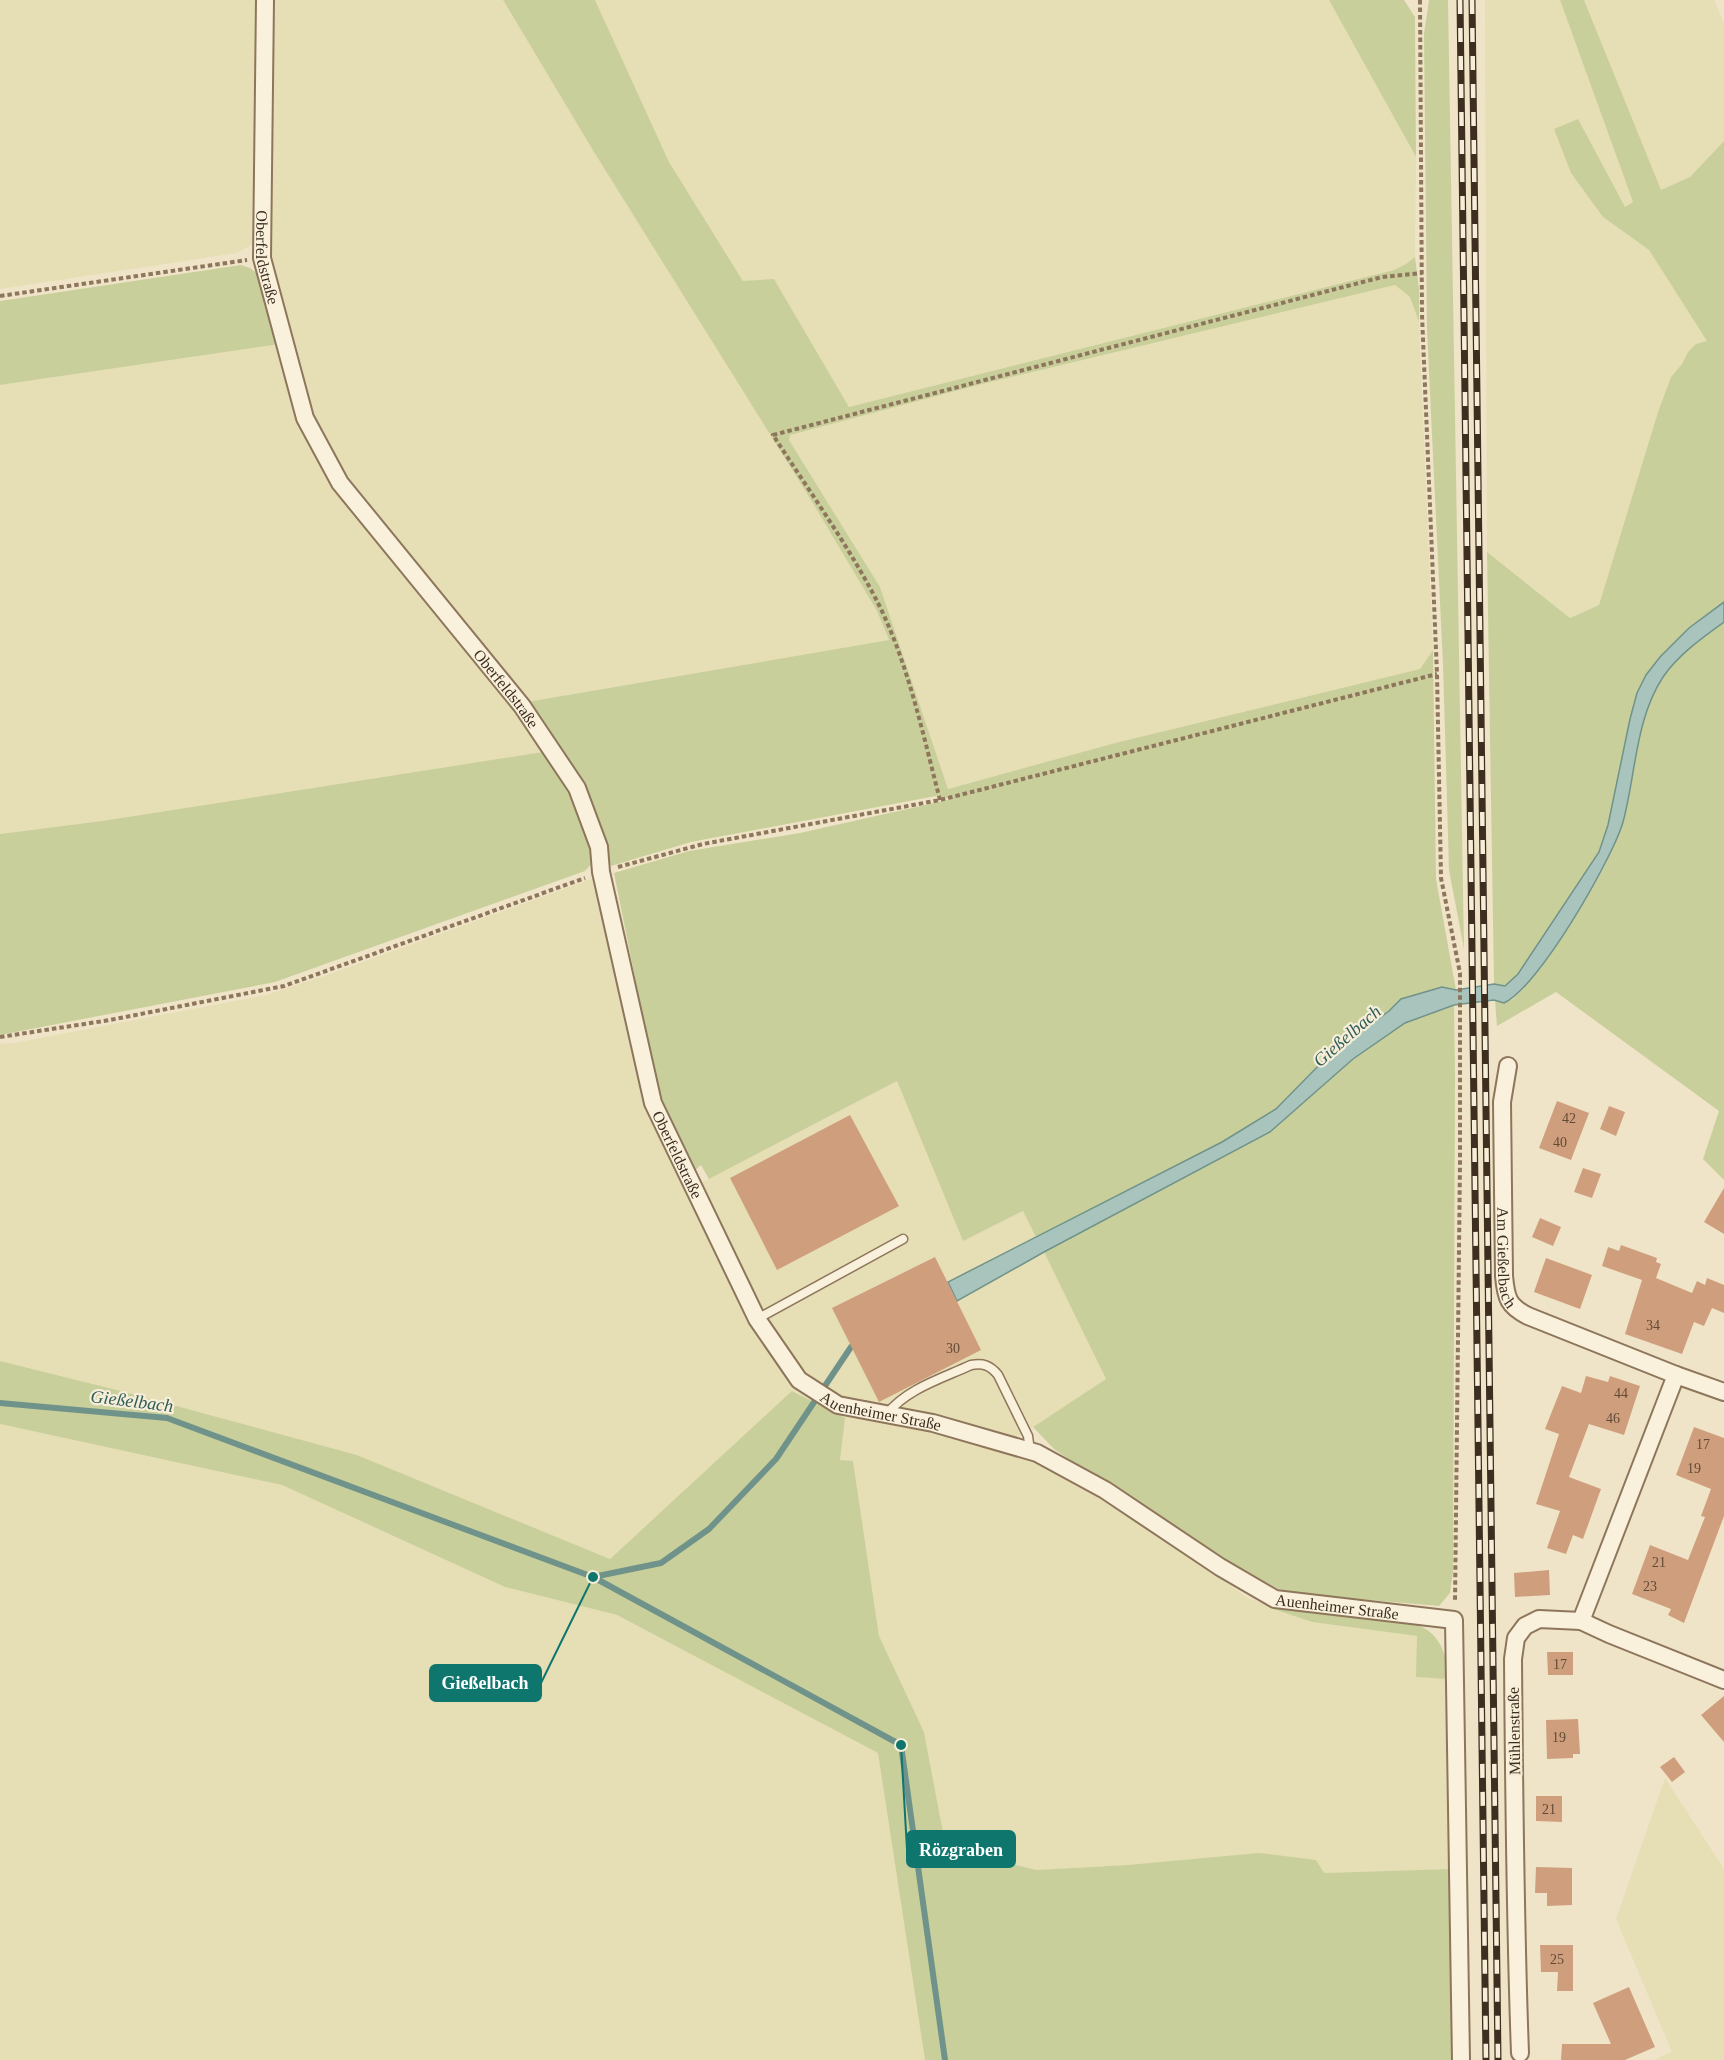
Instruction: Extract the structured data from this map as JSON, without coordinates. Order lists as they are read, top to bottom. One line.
{"streets":{"street":["Oberfeldstraße","Am Gießelbach","Auenheimer Straße","Mühlenstraße"]},"crossings":[["Oberfeldstraße","Auenheimer Straße"]],"water":["Gießelbach"],"places":["Gießelbach","Rözgraben"],"house_numbers":["42","40","34","30","44","46","17","19","21","23","17","19","21","25"]}
